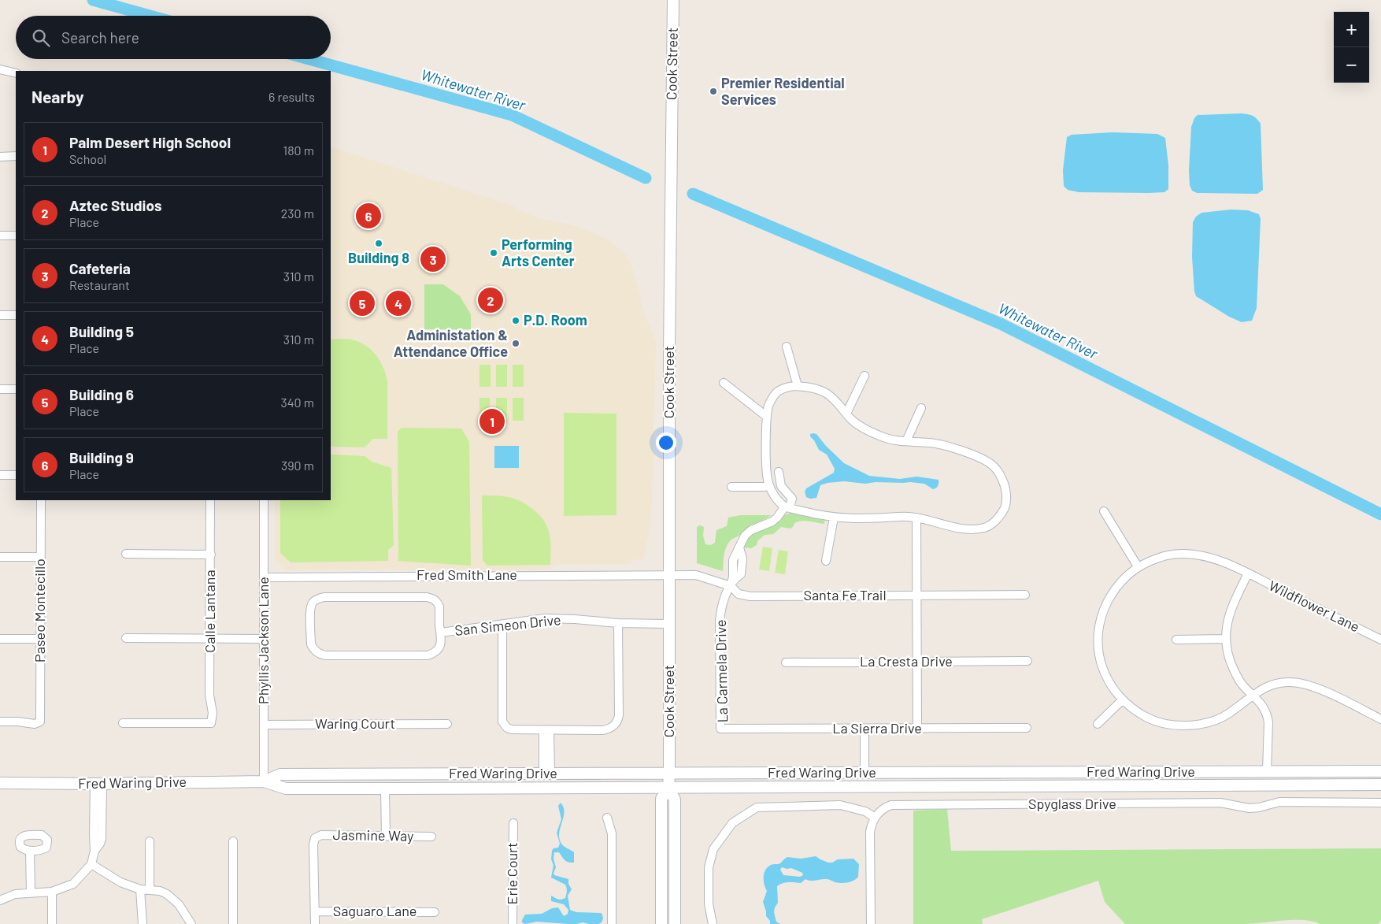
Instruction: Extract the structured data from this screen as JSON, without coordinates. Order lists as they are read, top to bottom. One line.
{"streets":{"main road":["Cook Street","Fred Waring Drive"],"street":["Fred Smith Lane","Santa Fe Trail","Wildflower Lane","Paseo Montecillo","Calle Lantana","San Simeon Drive","Phyllis Jackson Lane","La Cresta Drive","La Carmela Drive","Waring Court","La Sierra Drive","Spyglass Drive","Jasmine Way","Erie Court","Saguaro Lane"]},"crossings":[["Cook Street","Fred Smith Lane"],["Cook Street","Santa Fe Trail"],["Cook Street","San Simeon Drive"],["Cook Street","Fred Waring Drive"],["Fred Smith Lane","Santa Fe Trail"],["Fred Smith Lane","Phyllis Jackson Lane"],["Santa Fe Trail","La Carmela Drive"],["Phyllis Jackson Lane","Waring Court"],["Phyllis Jackson Lane","Fred Waring Drive"],["La Carmela Drive","La Sierra Drive"],["Jasmine Way","Saguaro Lane"]],"water":["Whitewater River"],"places":["Premier Residential Services","Building 8","Performing Arts Center","P.D. Room","Administation & Attendance Office"],"page":{"map_buttons":["+","−"],"search":"Search here","heading":["Nearby","6 results"],"list":[{"mark":"1","name":"Palm Desert High School","note":"School","value":"180 m"},{"mark":"2","name":"Aztec Studios","note":"Place","value":"230 m"},{"mark":"3","name":"Cafeteria","note":"Restaurant","value":"310 m"},{"mark":"4","name":"Building 5","note":"Place","value":"310 m"},{"mark":"5","name":"Building 6","note":"Place","value":"340 m"},{"mark":"6","name":"Building 9","note":"Place","value":"390 m"}],"pins":["6","3","2","4","5","1"]}}
